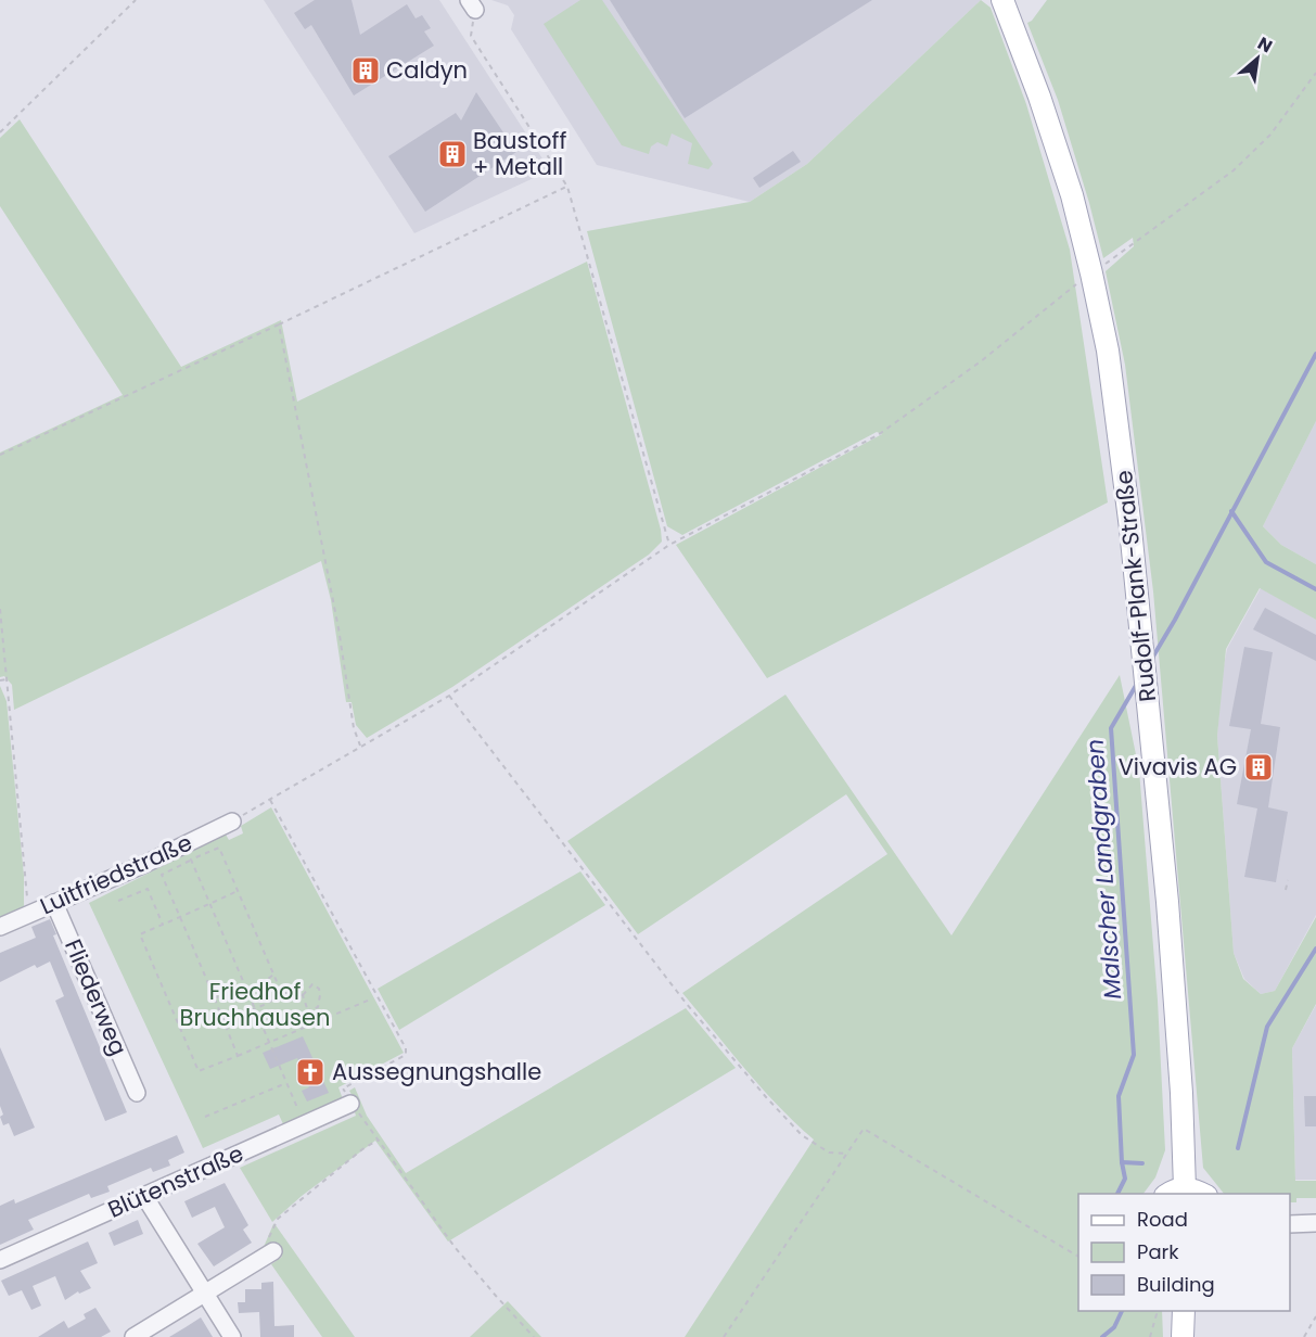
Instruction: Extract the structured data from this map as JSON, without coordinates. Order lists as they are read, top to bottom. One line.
{"streets":{"main road":["Rudolf-Plank-Straße"],"street":["Luitfriedstraße","Fliederweg","Blütenstraße"]},"crossings":[["Luitfriedstraße","Fliederweg"]],"water":["Malscher Landgraben"],"parks":["Friedhof Bruchhausen"],"places":{"building":["Caldyn","Baustoff + Metall","Vivavis AG"],"church":["Aussegnungshalle"]},"legend":["Road","Park","Building"],"north":"top right"}
